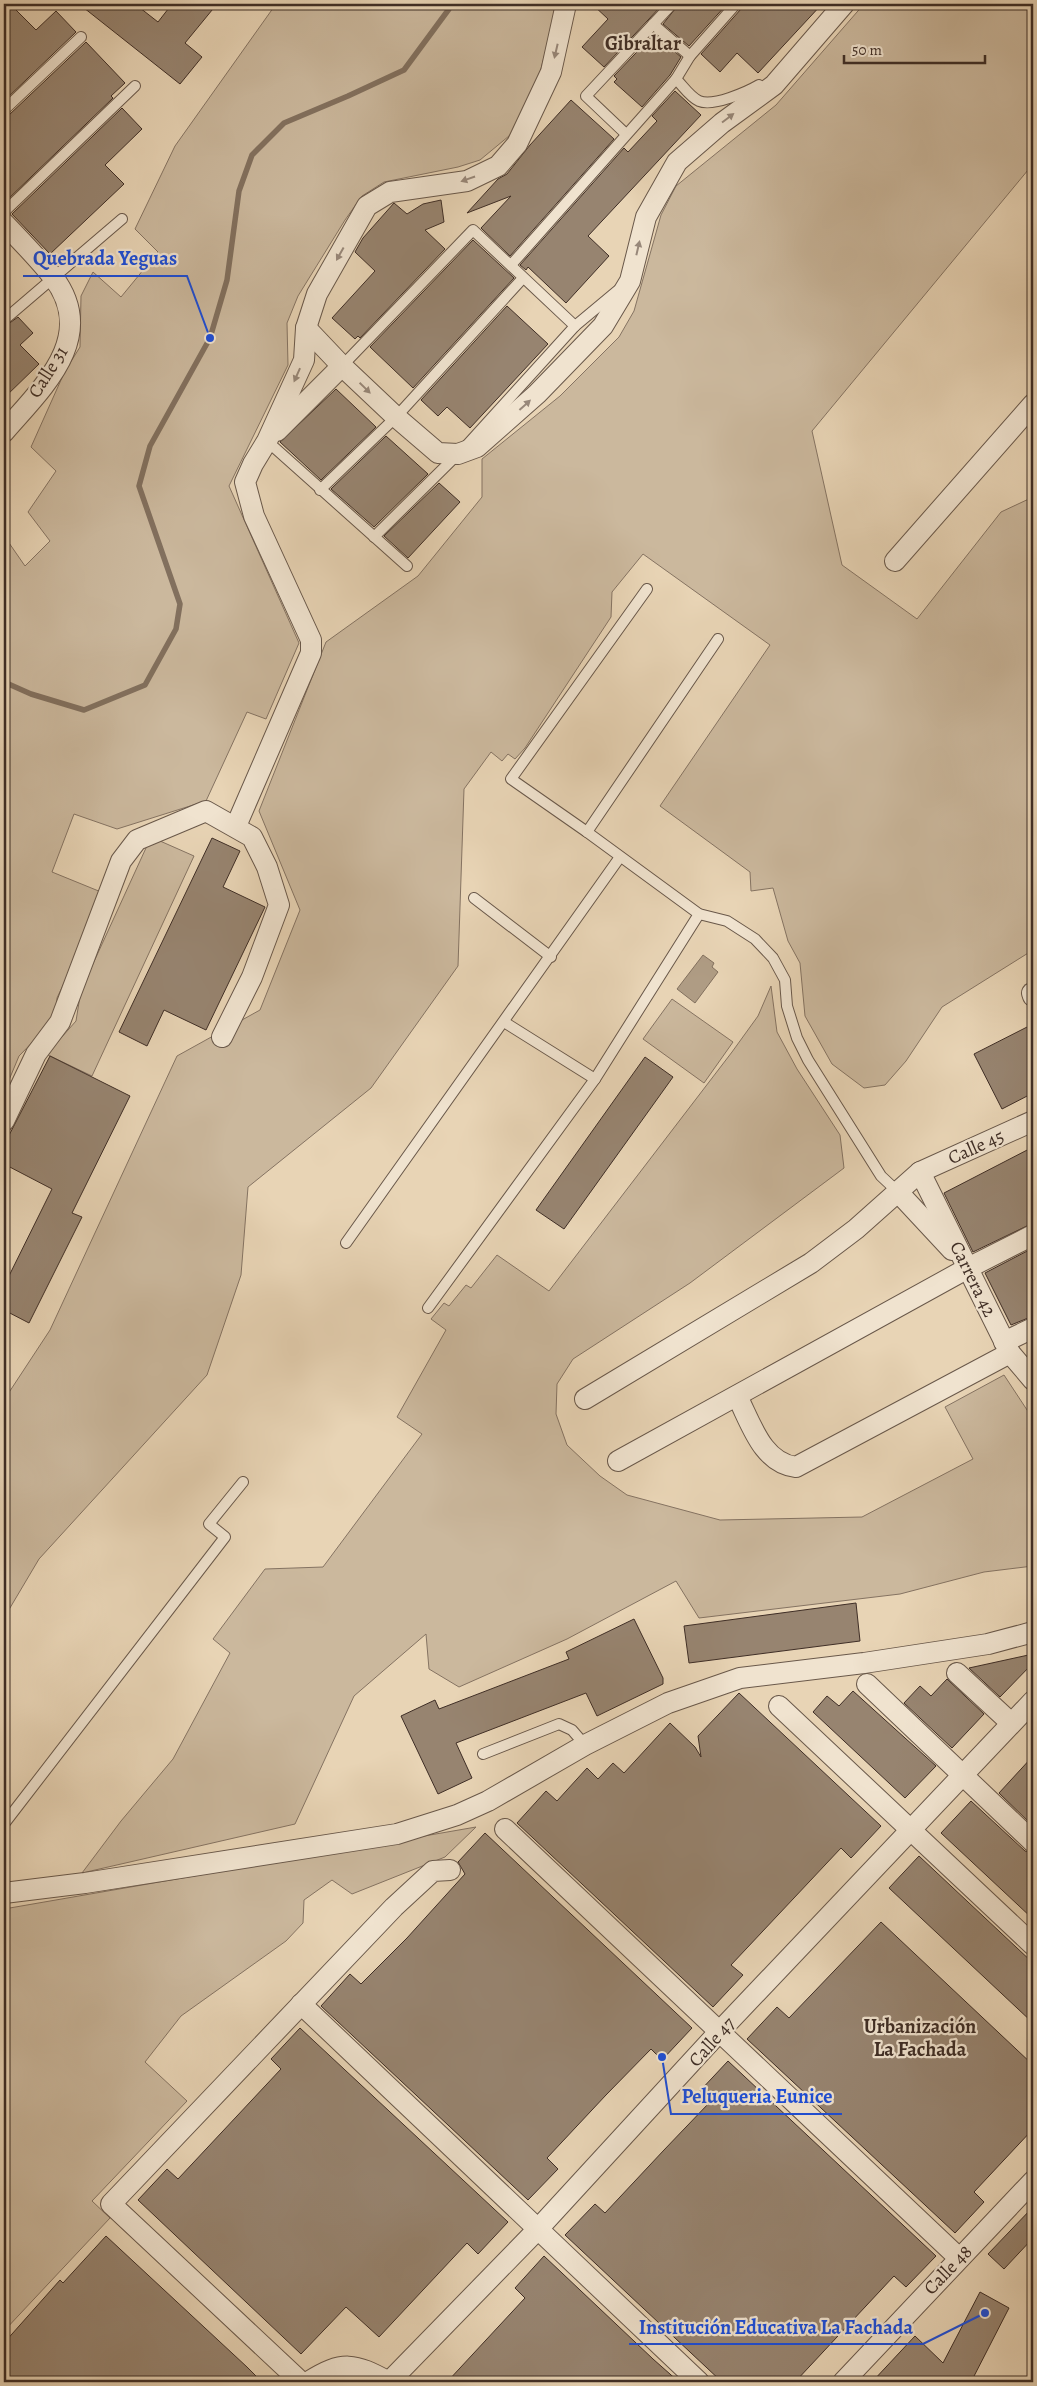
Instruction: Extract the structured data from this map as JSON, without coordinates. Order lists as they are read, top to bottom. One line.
{"streets":{"street":["Calle 31","Calle 45","Carrera 42","Calle 47","Calle 48"]},"crossings":[["Calle 45","Carrera 42"]],"districts":["Gibraltar","Urbanización La Fachada"],"places":["Quebrada Yeguas","Peluqueria Eunice","Institución Educativa La Fachada"],"scale_bar":"50 m"}
